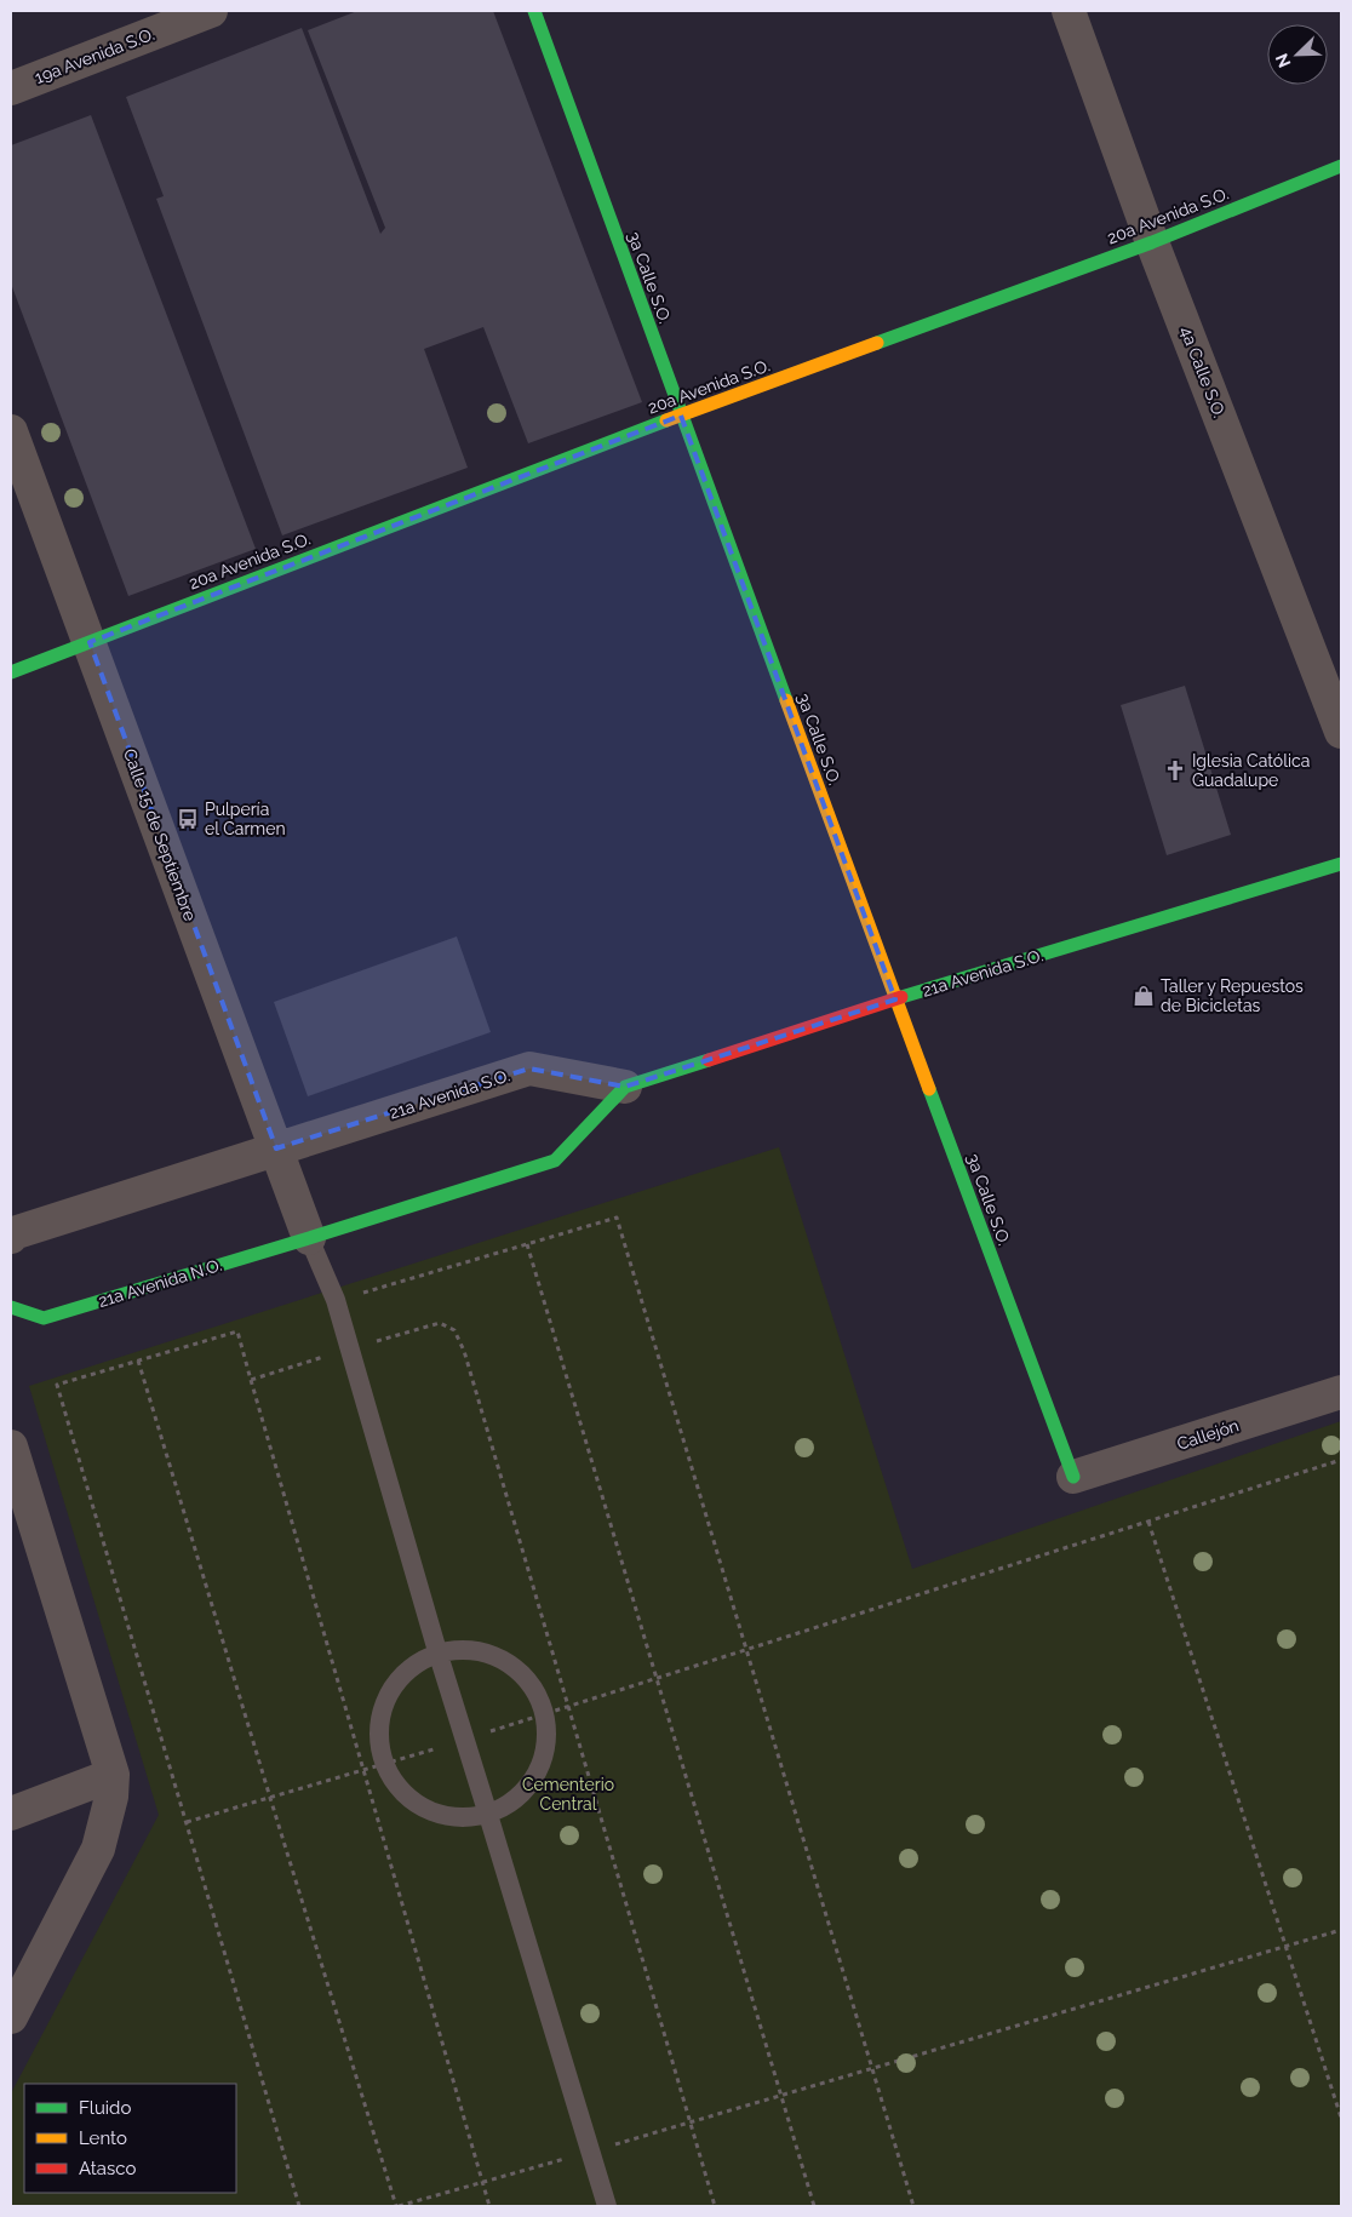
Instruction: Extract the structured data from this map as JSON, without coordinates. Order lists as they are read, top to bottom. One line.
{"streets":{"street":["19a Avenida S.O.","20a Avenida S.O.","3a Calle S.O.","4a Calle S.O.","Calle 15 de Septiembre","21a Avenida S.O.","21a Avenida N.O.","Callejón"]},"crossings":[["20a Avenida S.O.","3a Calle S.O."],["20a Avenida S.O.","4a Calle S.O."],["20a Avenida S.O.","Calle 15 de Septiembre"],["3a Calle S.O.","21a Avenida S.O."],["3a Calle S.O.","Callejón"],["Calle 15 de Septiembre","21a Avenida S.O."],["Calle 15 de Septiembre","21a Avenida N.O."],["21a Avenida S.O.","21a Avenida N.O."]],"parks":["Cementerio Central"],"places":{"church":["Iglesia Católica Guadalupe"],"bus stop":["Pulpería el Carmen"],"shop":["Taller y Repuestos de Bicicletas"]},"legend":["Fluido","Lento","Atasco"],"north":"bottom left"}
